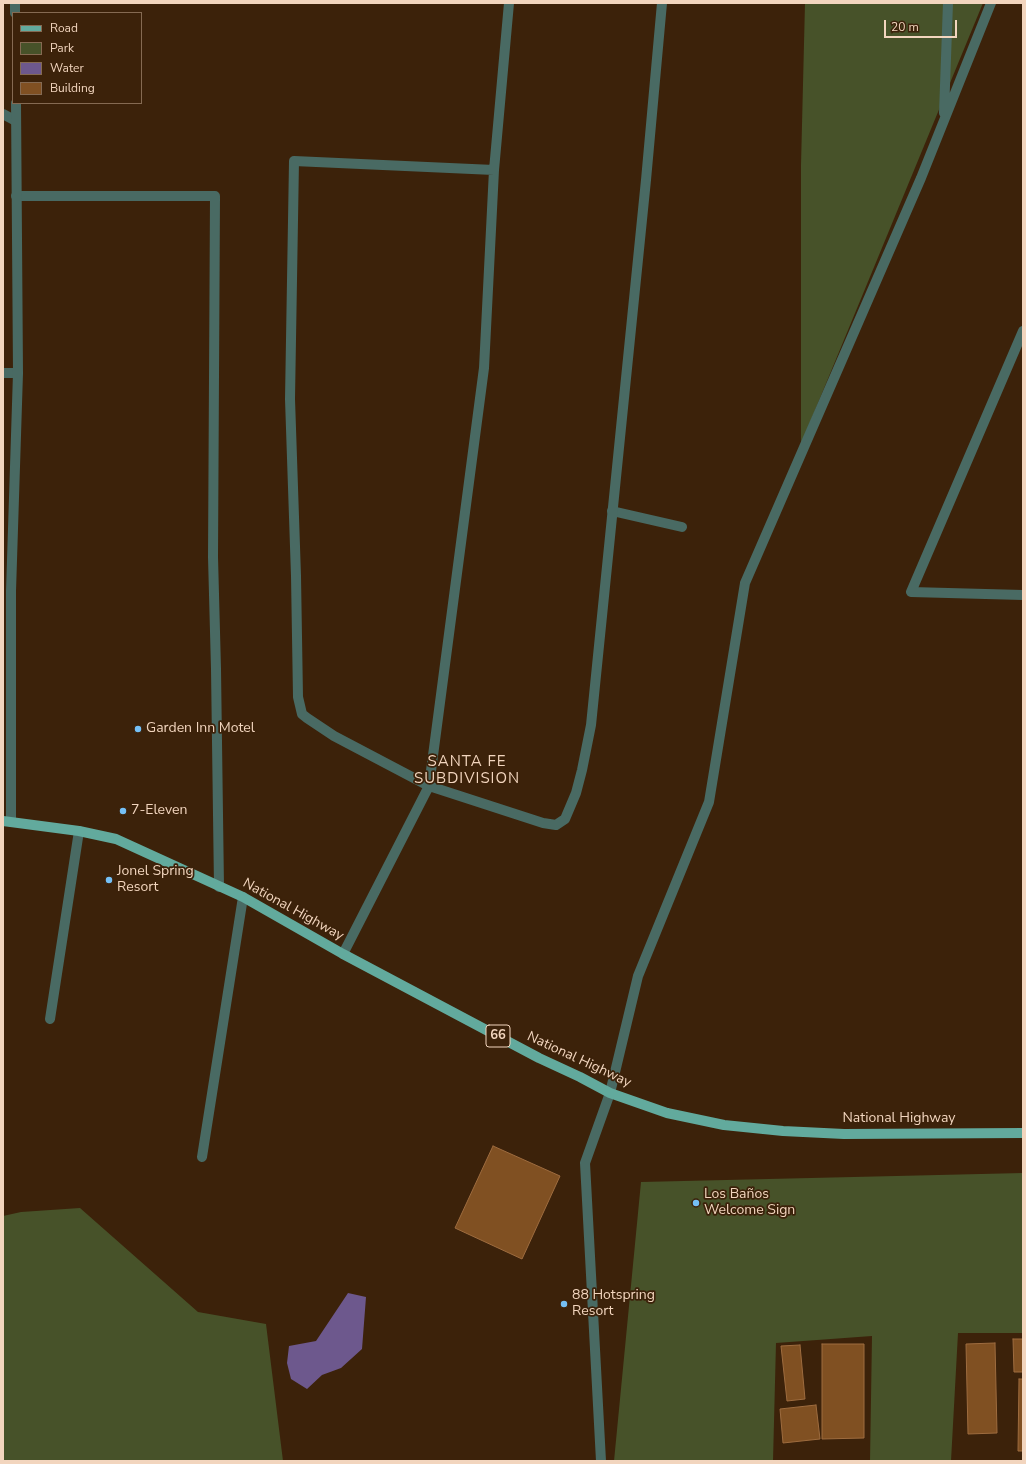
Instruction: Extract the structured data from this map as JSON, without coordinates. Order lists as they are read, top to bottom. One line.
{"streets":{"main road":["National Highway","66"]},"districts":["SANTA FE SUBDIVISION"],"places":["Garden Inn Motel","7-Eleven","Jonel Spring Resort","Los Baños Welcome Sign","88 Hotspring Resort"],"legend":["Road","Park","Water","Building"],"scale_bar":"20 m"}
